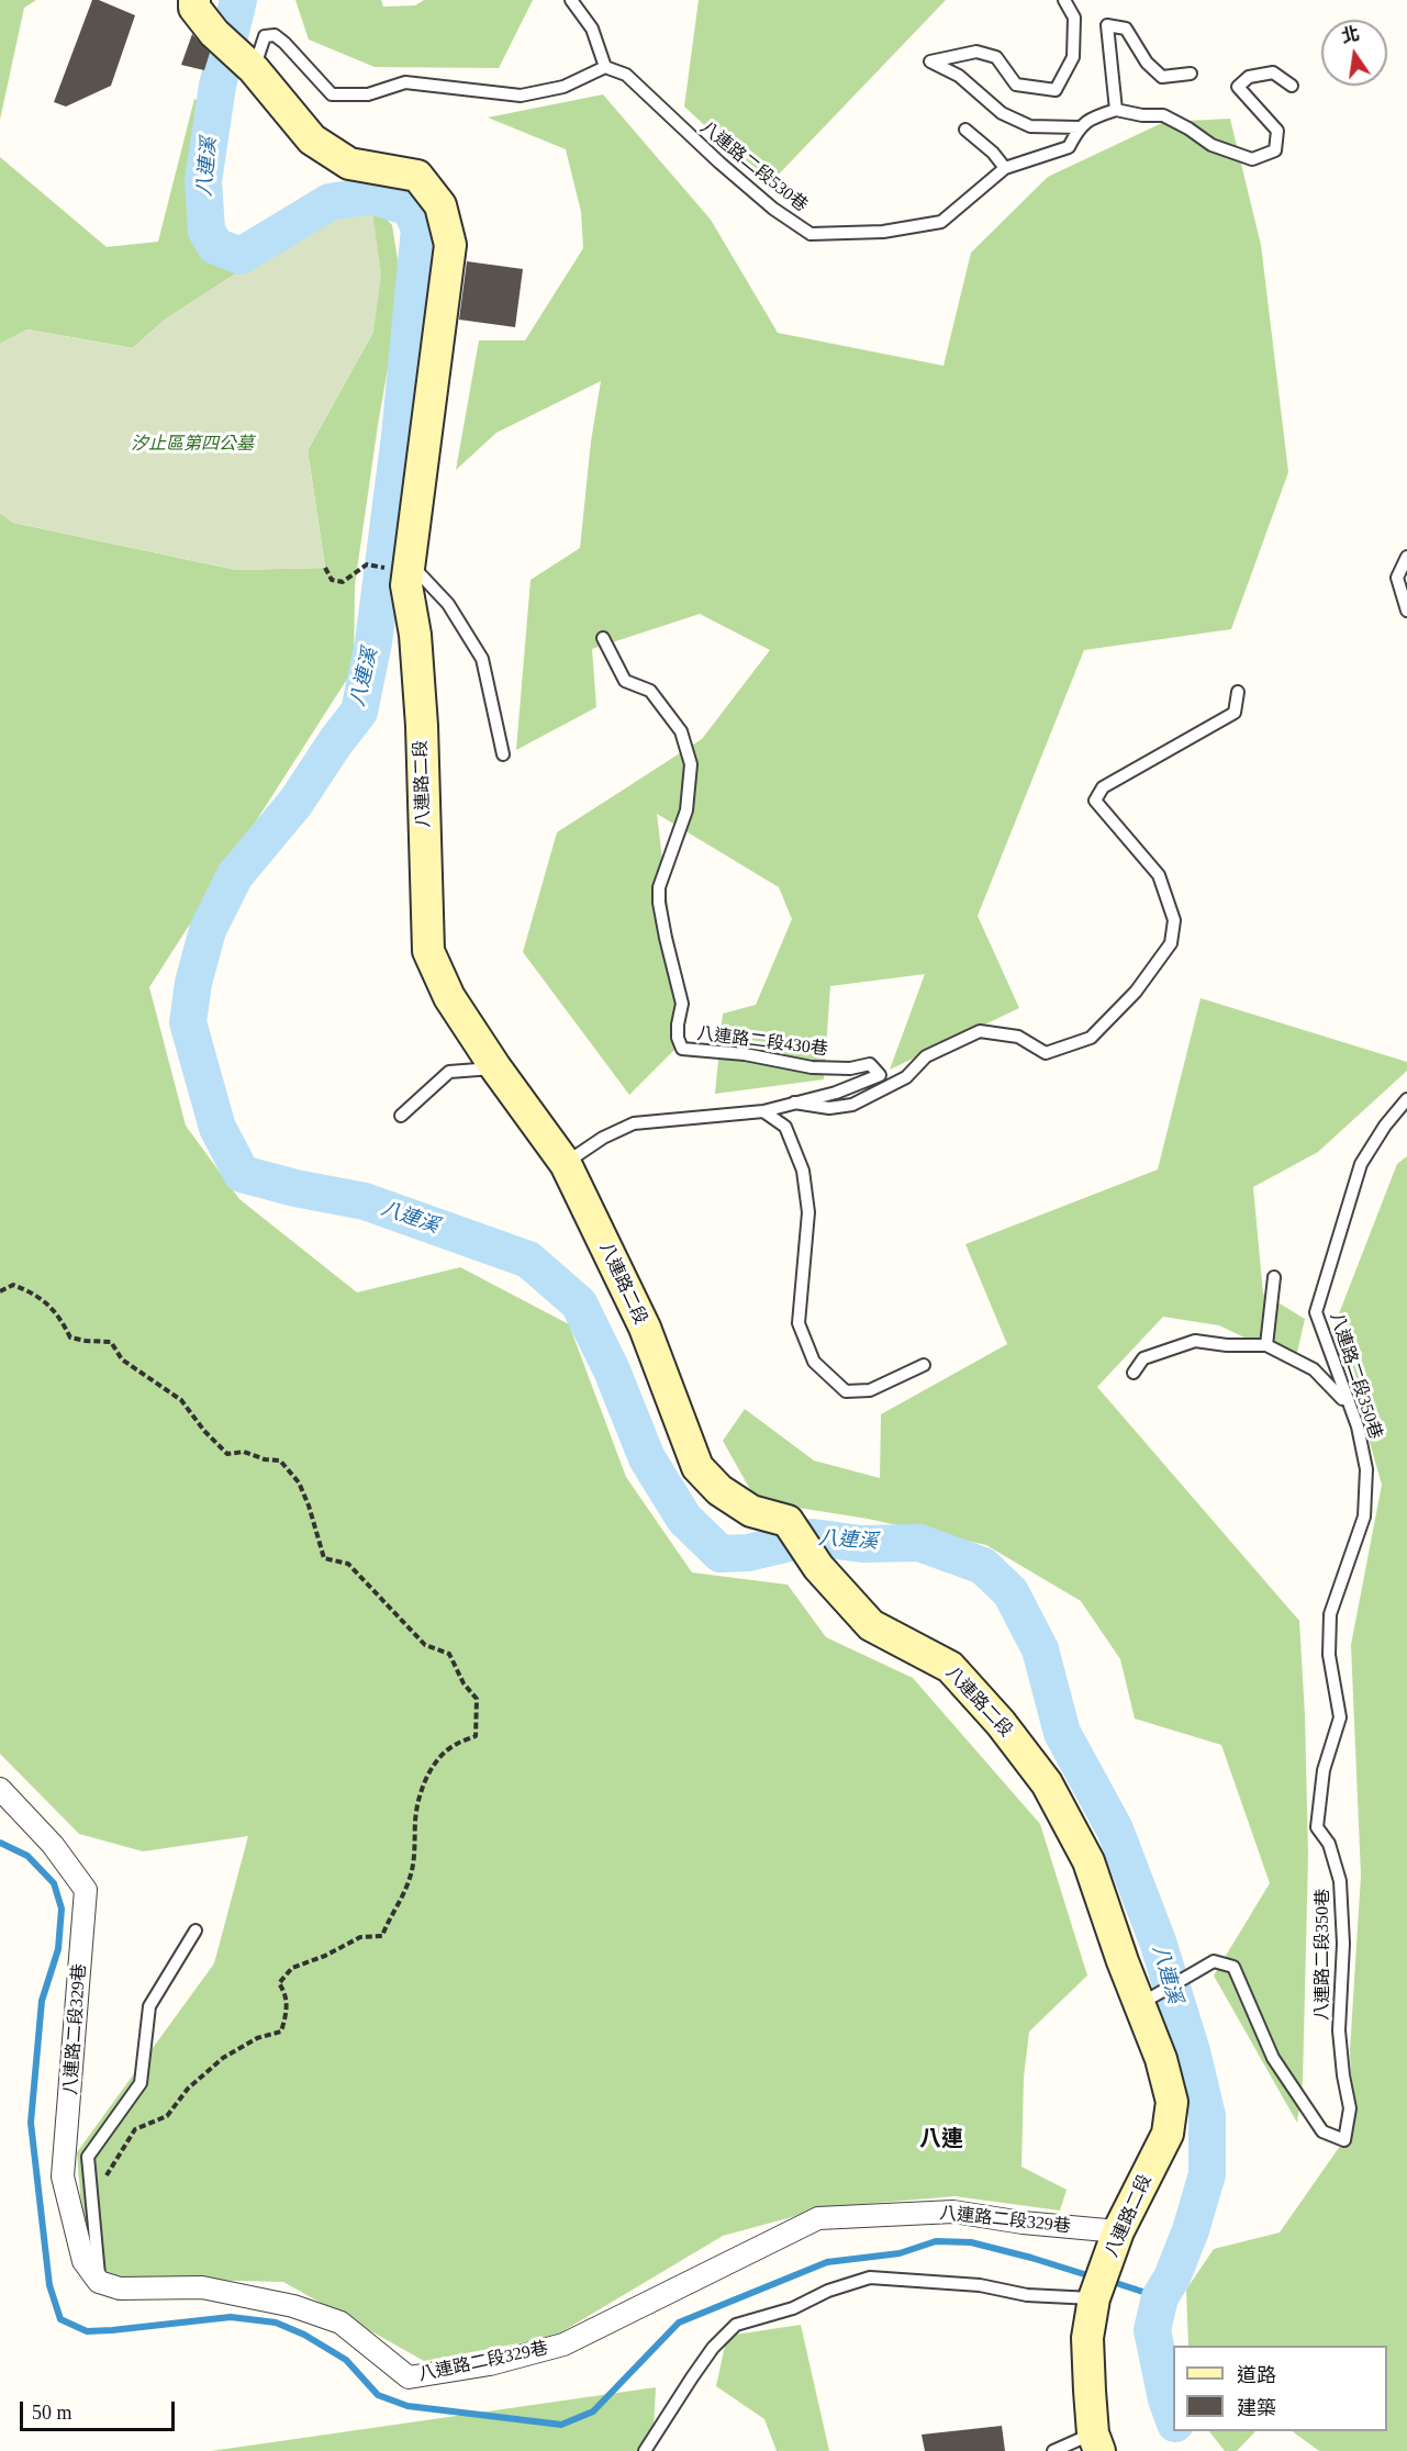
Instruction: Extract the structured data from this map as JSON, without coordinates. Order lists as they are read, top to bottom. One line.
{"streets":{"street":["八連路二段","八連路二段329巷"],"lane":["八連路二段530巷","八連路二段430巷","八連路二段350巷"]},"crossings":[["八連路二段","八連路二段430巷"],["八連路二段","八連路二段350巷"],["八連路二段","八連路二段329巷"]],"districts":["八連"],"water":["八連溪"],"parks":["汐止區第四公墓"],"legend":["道路","建築"],"scale_bar":"50 m","north":"top"}
